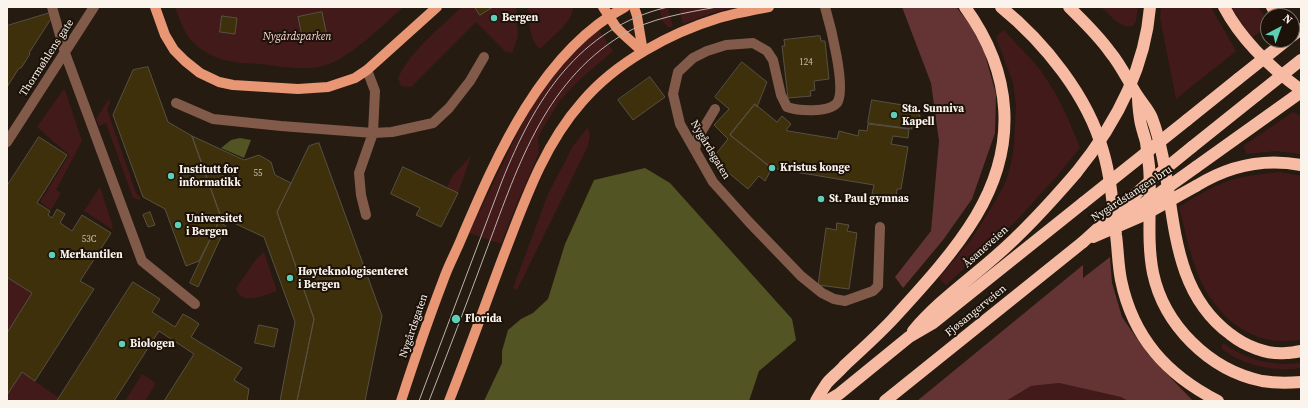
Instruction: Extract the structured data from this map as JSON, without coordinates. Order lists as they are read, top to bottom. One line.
{"streets":{"highway":["Nygårdstangen bru","Åsaneveien","Fjøsangerveien"],"main road":["Nygårdsgaten"],"street":["Thormøhlens gate"]},"crossings":[["Nygårdstangen bru","Fjøsangerveien"]],"parks":["Nygårdsparken"],"places":["Bergen","Sta. Sunniva Kapell","Kristus konge","Institutt for informatikk","St. Paul gymnas","Universitet i Bergen","Merkantilen","Høyteknologisenteret i Bergen","Florida","Biologen"],"house_numbers":["124","55","53C"],"north":"top right"}
